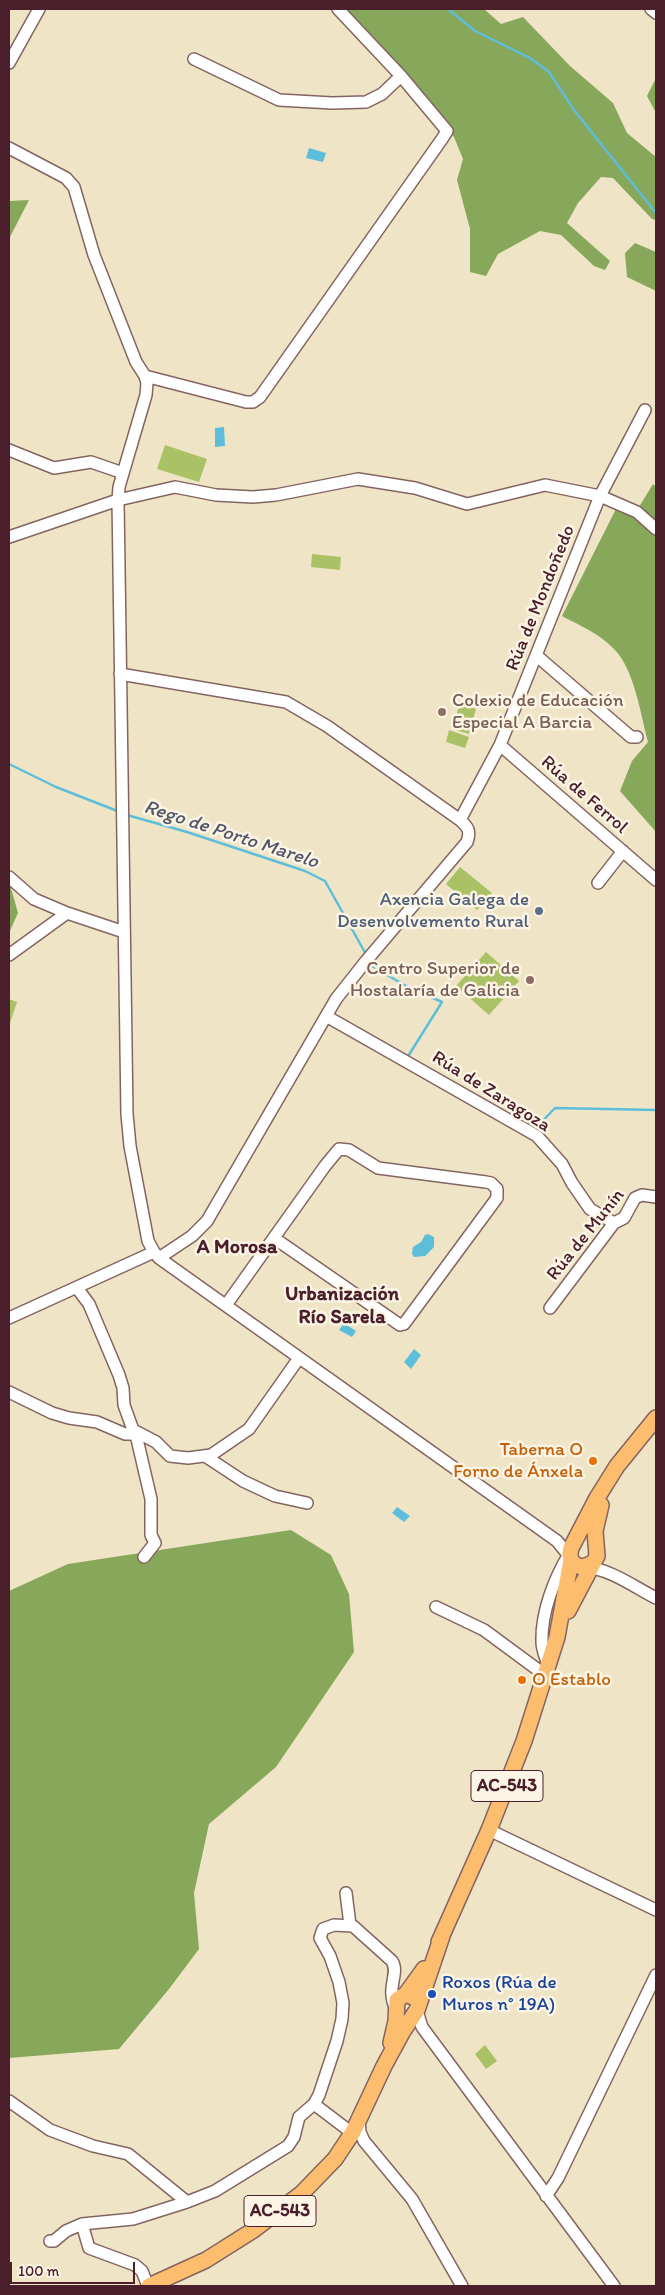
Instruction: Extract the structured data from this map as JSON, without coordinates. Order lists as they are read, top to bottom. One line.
{"streets":{"main road":["AC-543"],"street":["Rúa de Mondoñedo","Rúa de Ferrol","Rúa de Zaragoza","Rúa de Munín"]},"crossings":[["Rúa de Mondoñedo","Rúa de Ferrol"],["Rúa de Zaragoza","Rúa de Munín"]],"districts":["A Morosa","Urbanización Río Sarela"],"water":["Rego de Porto Marelo"],"places":["Colexio de Educación Especial A Barcia","Axencia Galega de Desenvolvemento Rural","Centro Superior de Hostalaría de Galicia","Taberna O Forno de Ánxela","O Establo","Roxos (Rúa de Muros n° 19A)"],"scale_bar":"100 m"}
